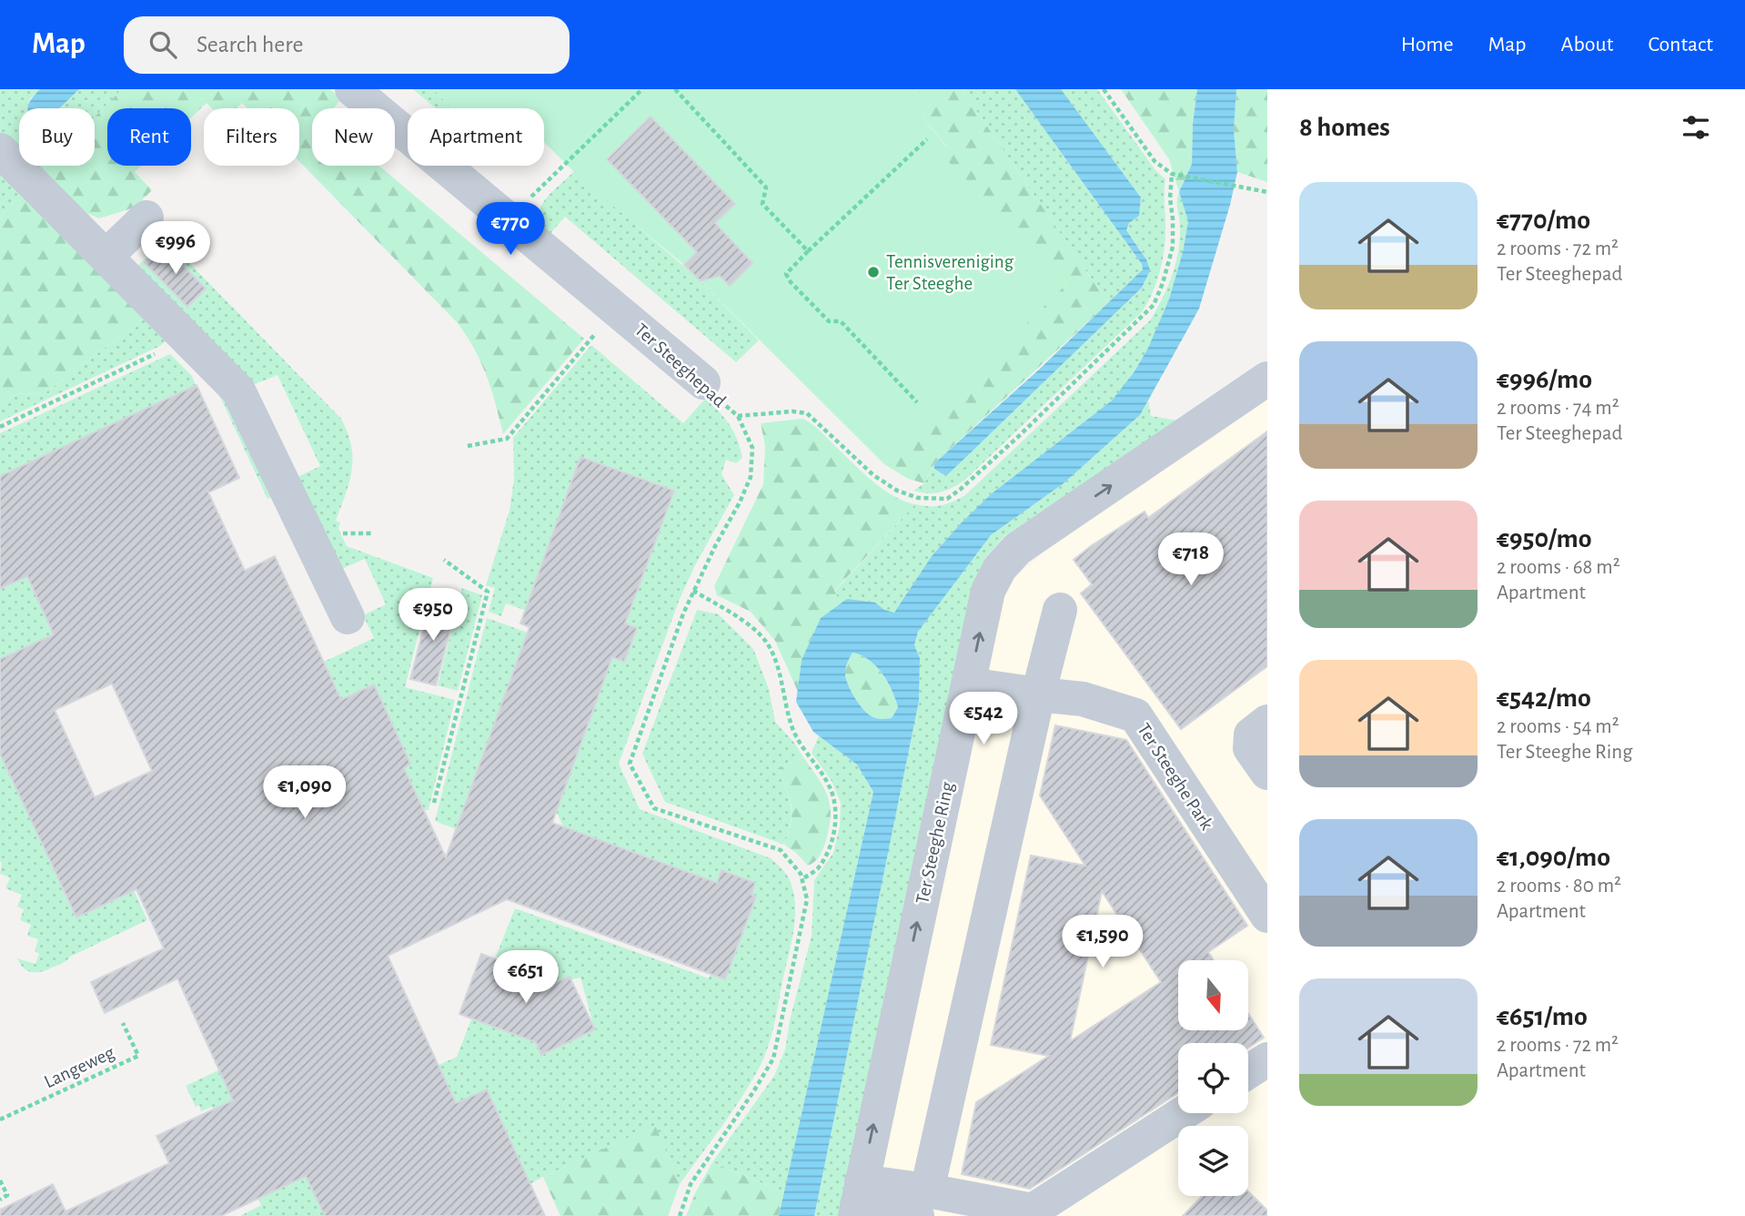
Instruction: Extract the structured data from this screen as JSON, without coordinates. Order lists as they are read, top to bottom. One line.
{"streets":{"street":["Ter Steeghepad","Ter Steeghe Park","Ter Steeghe Ring"],"path":["Langeweg"]},"crossings":[["Ter Steeghe Park","Ter Steeghe Ring"]],"places":["Tennisvereniging Ter Steeghe"],"north":"bottom","page":{"header":"Map","search":"Search here","nav":["Home","Map","About","Contact"],"heading":"8 homes","chip":["Buy","Rent","Filters","New","Apartment"],"list":[{"name":"€770/mo","note":"2 rooms · 72 m² · Ter Steeghepad"},{"name":"€996/mo","note":"2 rooms · 74 m² · Ter Steeghepad"},{"name":"€950/mo","note":"2 rooms · 68 m² · Apartment"},{"name":"€542/mo","note":"2 rooms · 54 m² · Ter Steeghe Ring"},{"name":"€1,090/mo","note":"2 rooms · 80 m² · Apartment"},{"name":"€651/mo","note":"2 rooms · 72 m² · Apartment"}],"price":["€770","€996","€718","€950","€542","€1,090","€1,590","€651"]}}
